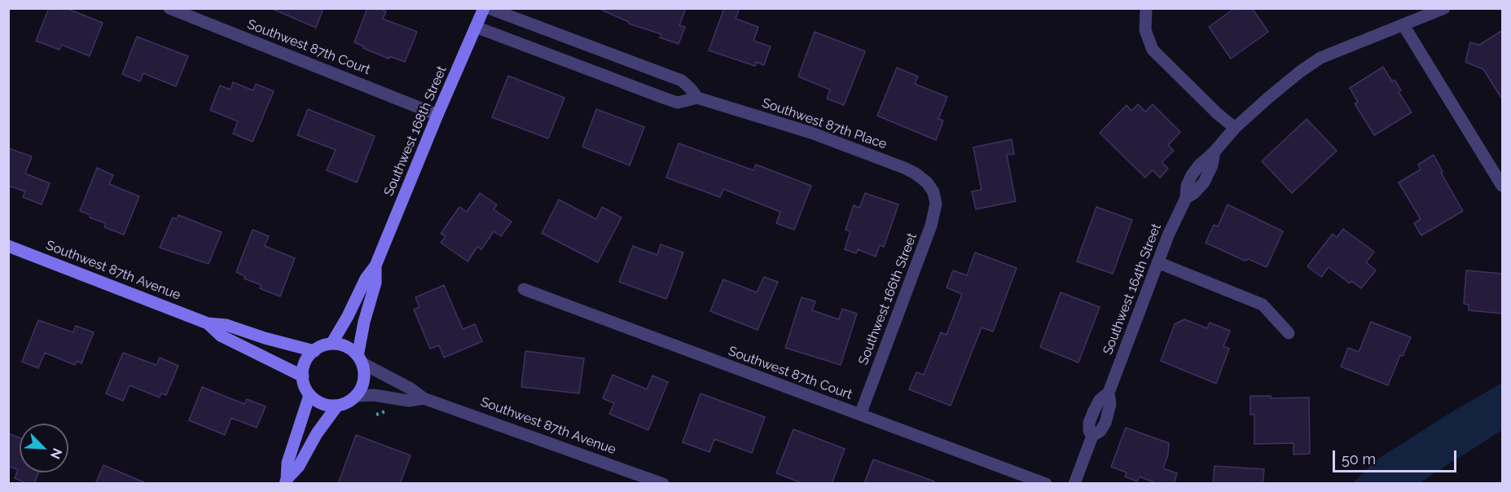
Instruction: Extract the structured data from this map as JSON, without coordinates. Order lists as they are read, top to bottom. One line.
{"streets":{"street":["Southwest 87th Court","Southwest 87th Place","Southwest 168th Street","Southwest 87th Avenue","Southwest 164th Street","Southwest 166th Street"]},"crossings":[["Southwest 87th Court","Southwest 168th Street"],["Southwest 87th Court","Southwest 166th Street"],["Southwest 87th Place","Southwest 168th Street"],["Southwest 87th Place","Southwest 166th Street"],["Southwest 168th Street","Southwest 87th Avenue"]],"scale_bar":"50 m","north":"bottom right"}
